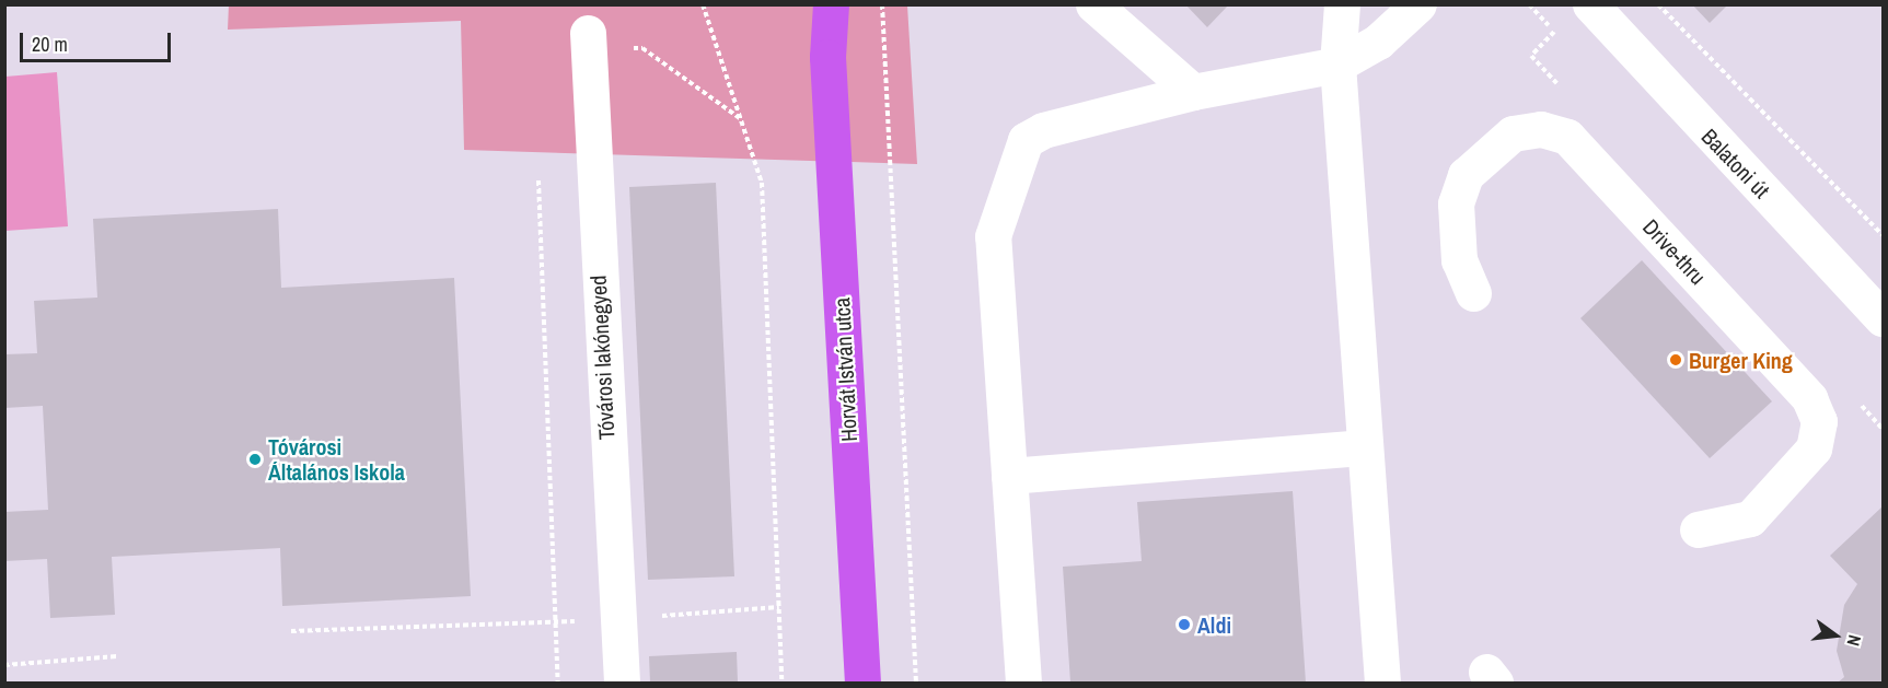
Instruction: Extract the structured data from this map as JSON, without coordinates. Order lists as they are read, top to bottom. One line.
{"streets":{"main road":["Horvát István utca"],"street":["Balatoni út","Drive-thru","Tóvárosi lakónegyed"]},"places":["Burger King","Tóvárosi Általános Iskola","Aldi"],"scale_bar":"20 m","north":"right"}
